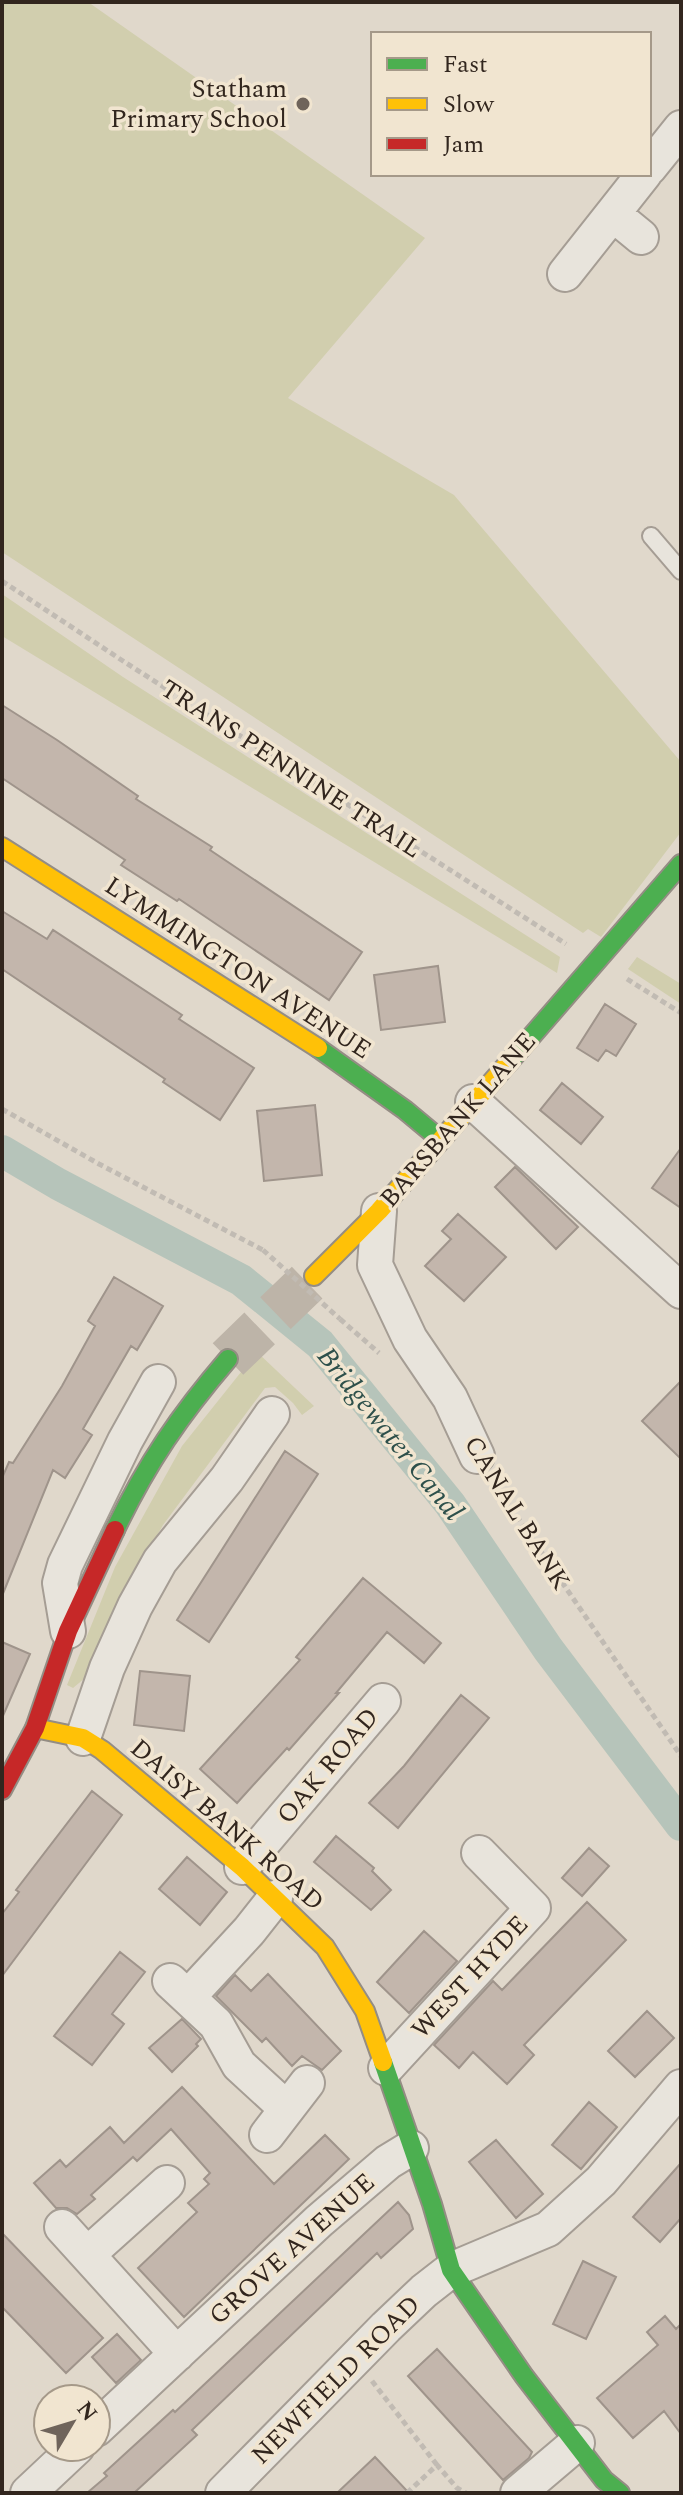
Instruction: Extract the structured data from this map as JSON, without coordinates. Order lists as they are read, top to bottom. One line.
{"streets":{"street":["LYMMINGTON AVENUE","BARSBANK LANE","CANAL BANK","OAK ROAD","DAISY BANK ROAD","WEST HYDE","GROVE AVENUE","NEWFIELD ROAD"],"path":["TRANS PENNINE TRAIL"]},"crossings":[["LYMMINGTON AVENUE","BARSBANK LANE"],["BARSBANK LANE","CANAL BANK"],["OAK ROAD","DAISY BANK ROAD"],["DAISY BANK ROAD","WEST HYDE"],["DAISY BANK ROAD","GROVE AVENUE"],["DAISY BANK ROAD","NEWFIELD ROAD"]],"water":["Bridgewater Canal"],"places":["Statham Primary School"],"legend":["Fast","Slow","Jam"],"north":"top right"}
